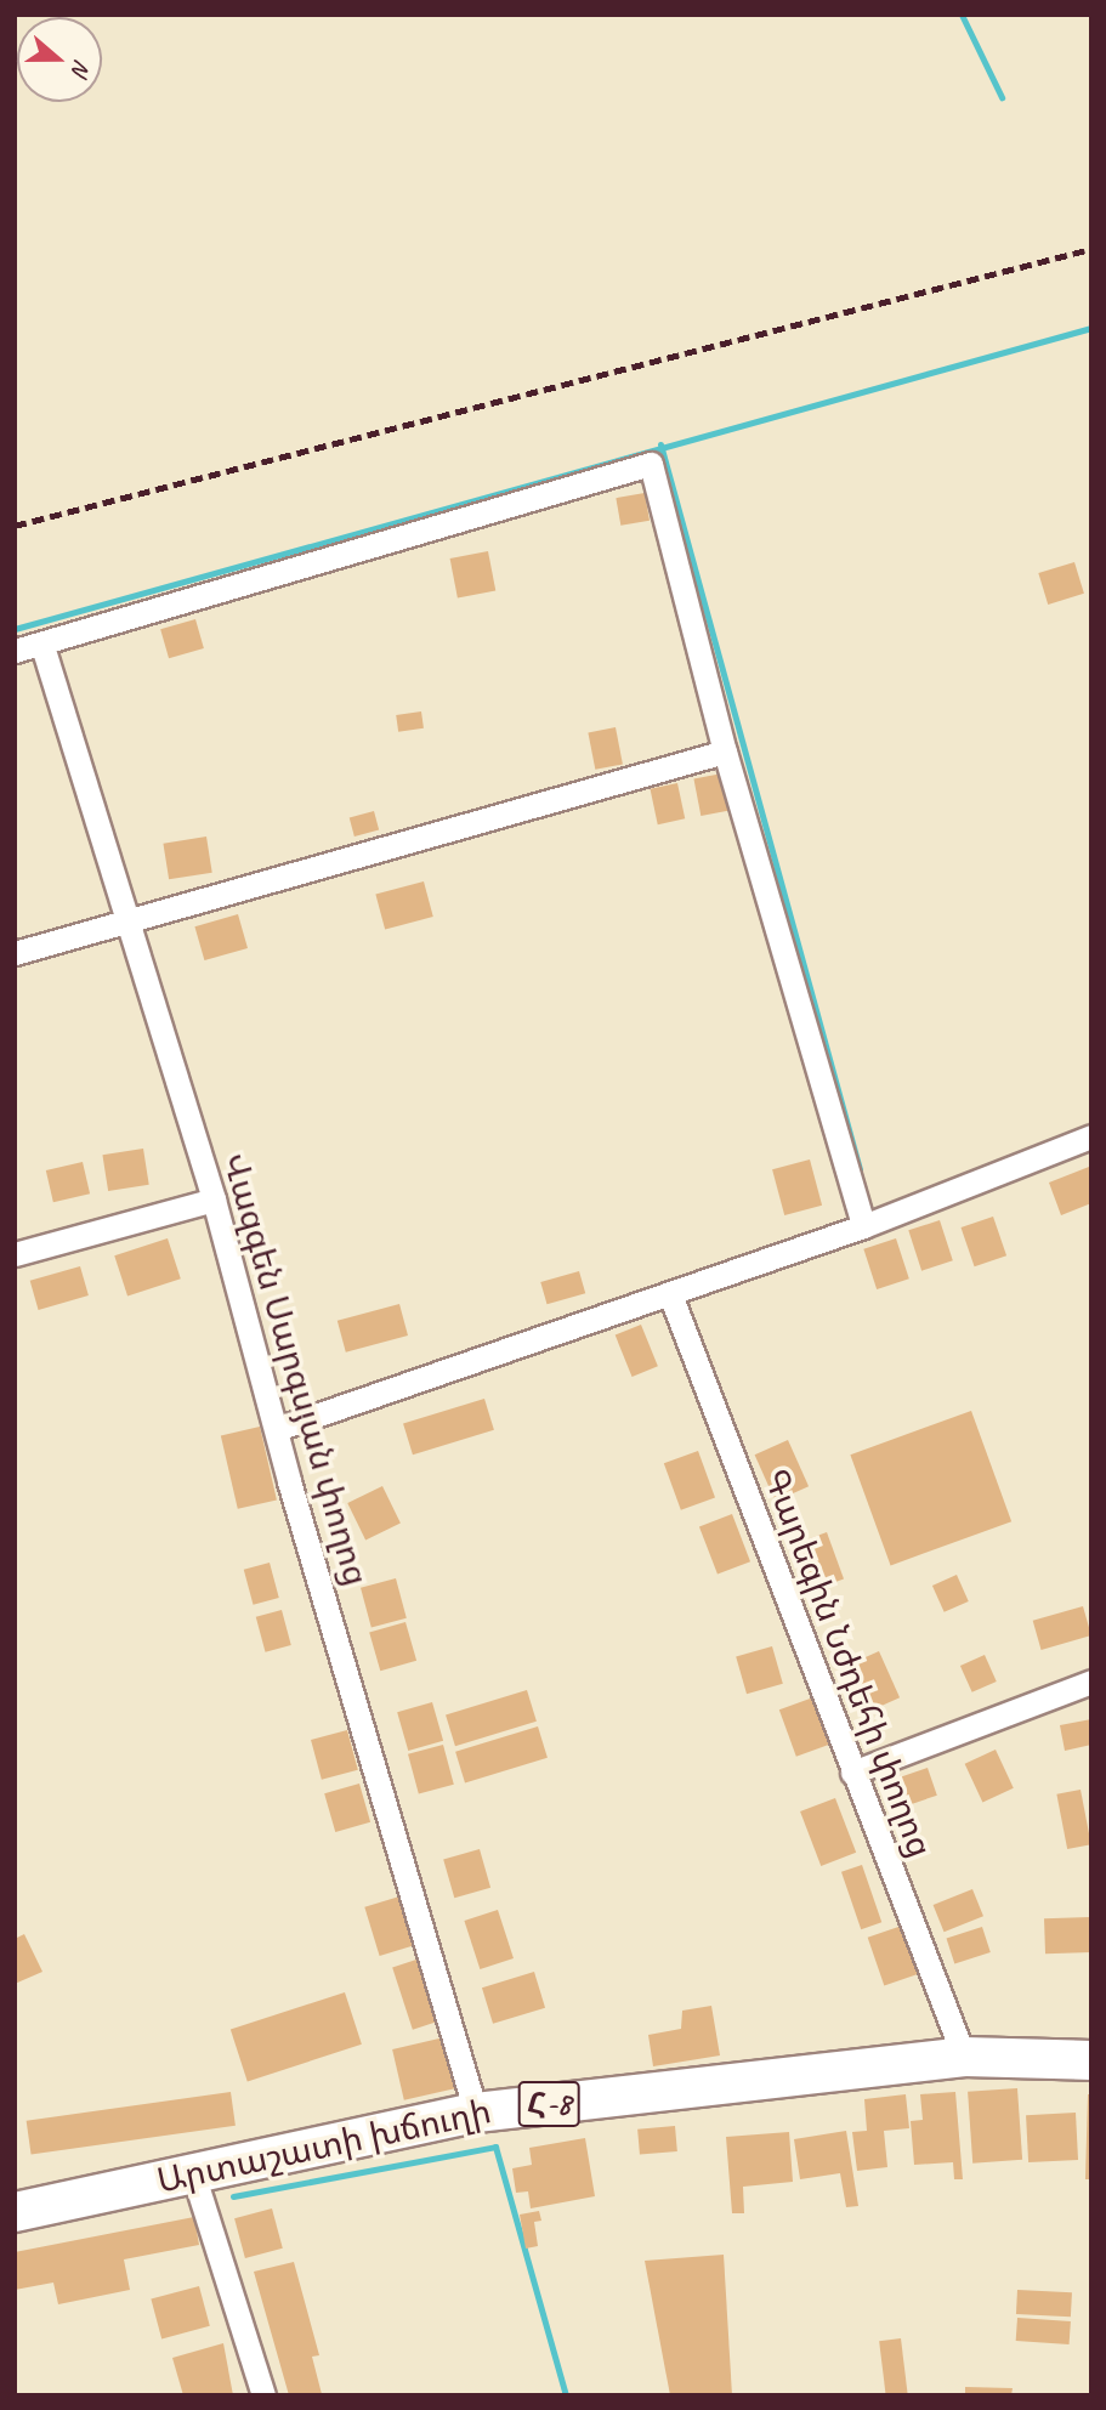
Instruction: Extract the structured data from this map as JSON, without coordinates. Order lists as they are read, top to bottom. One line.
{"streets":{"main road":["Հ-8","Արտաշատի խճուղի"],"street":["Վազգեն Սարգսյան փողոց","Գարեգին Նժդեհի փողոց"]},"crossings":[["Վազգեն Սարգսյան փողոց","Արտաշատի խճուղի"],["Գարեգին Նժդեհի փողոց","Արտաշատի խճուղի"]],"north":"right"}
